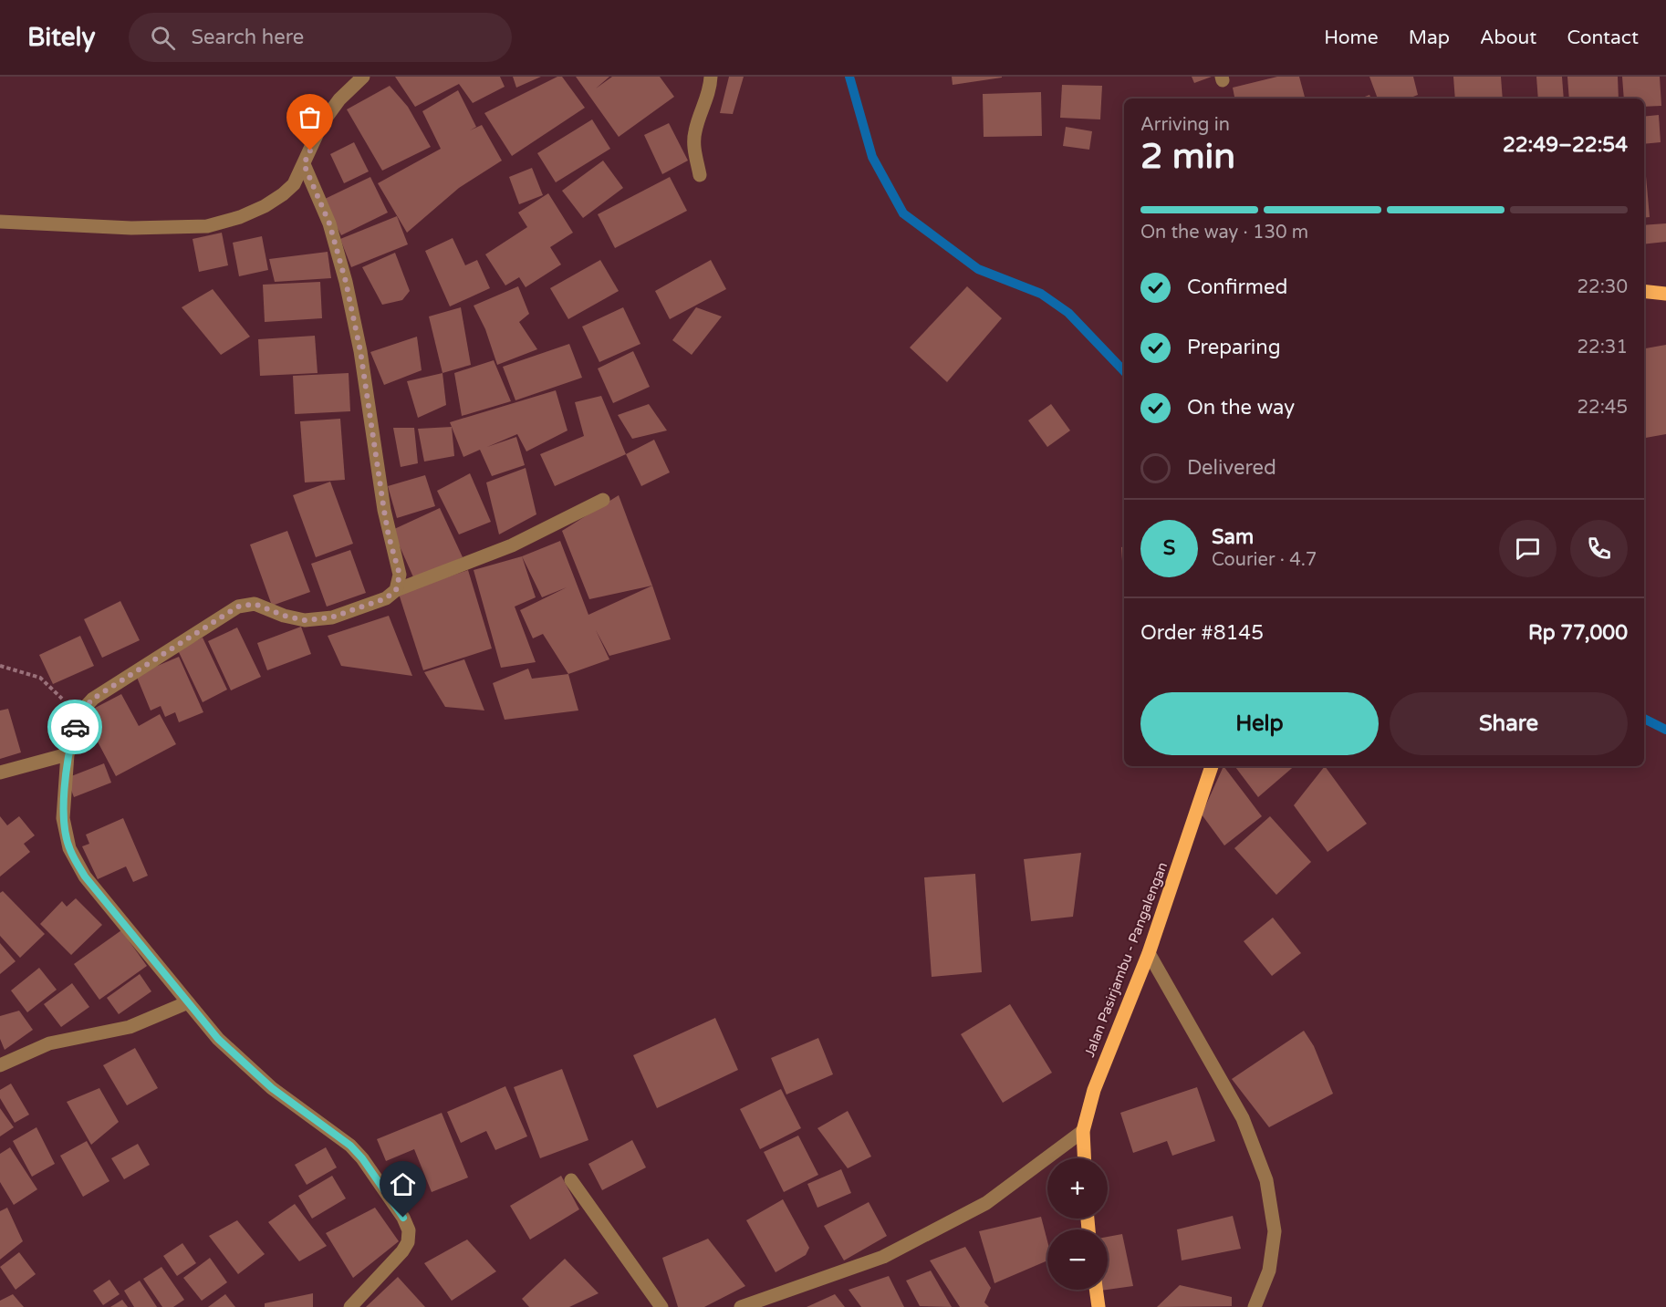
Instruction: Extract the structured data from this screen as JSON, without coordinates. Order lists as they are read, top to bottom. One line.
{"streets":{"main road":["Jalan Pasirjambu - Pangalengan"]},"page":{"header":"Bitely","search":"Search here","nav":["Home","Map","About","Contact"],"heading":["2 min","Arriving in","22:49–22:54"],"panel":["Sam","Courier · 4.7","Order #8145","Rp 77,000"],"bar":"On the way · 130 m","list":[["Confirmed","22:30"],["Preparing","22:31"],["On the way","22:45"],"Delivered"],"round":"S","buttons":["Help","Share"],"map_buttons":["+","−"]}}
